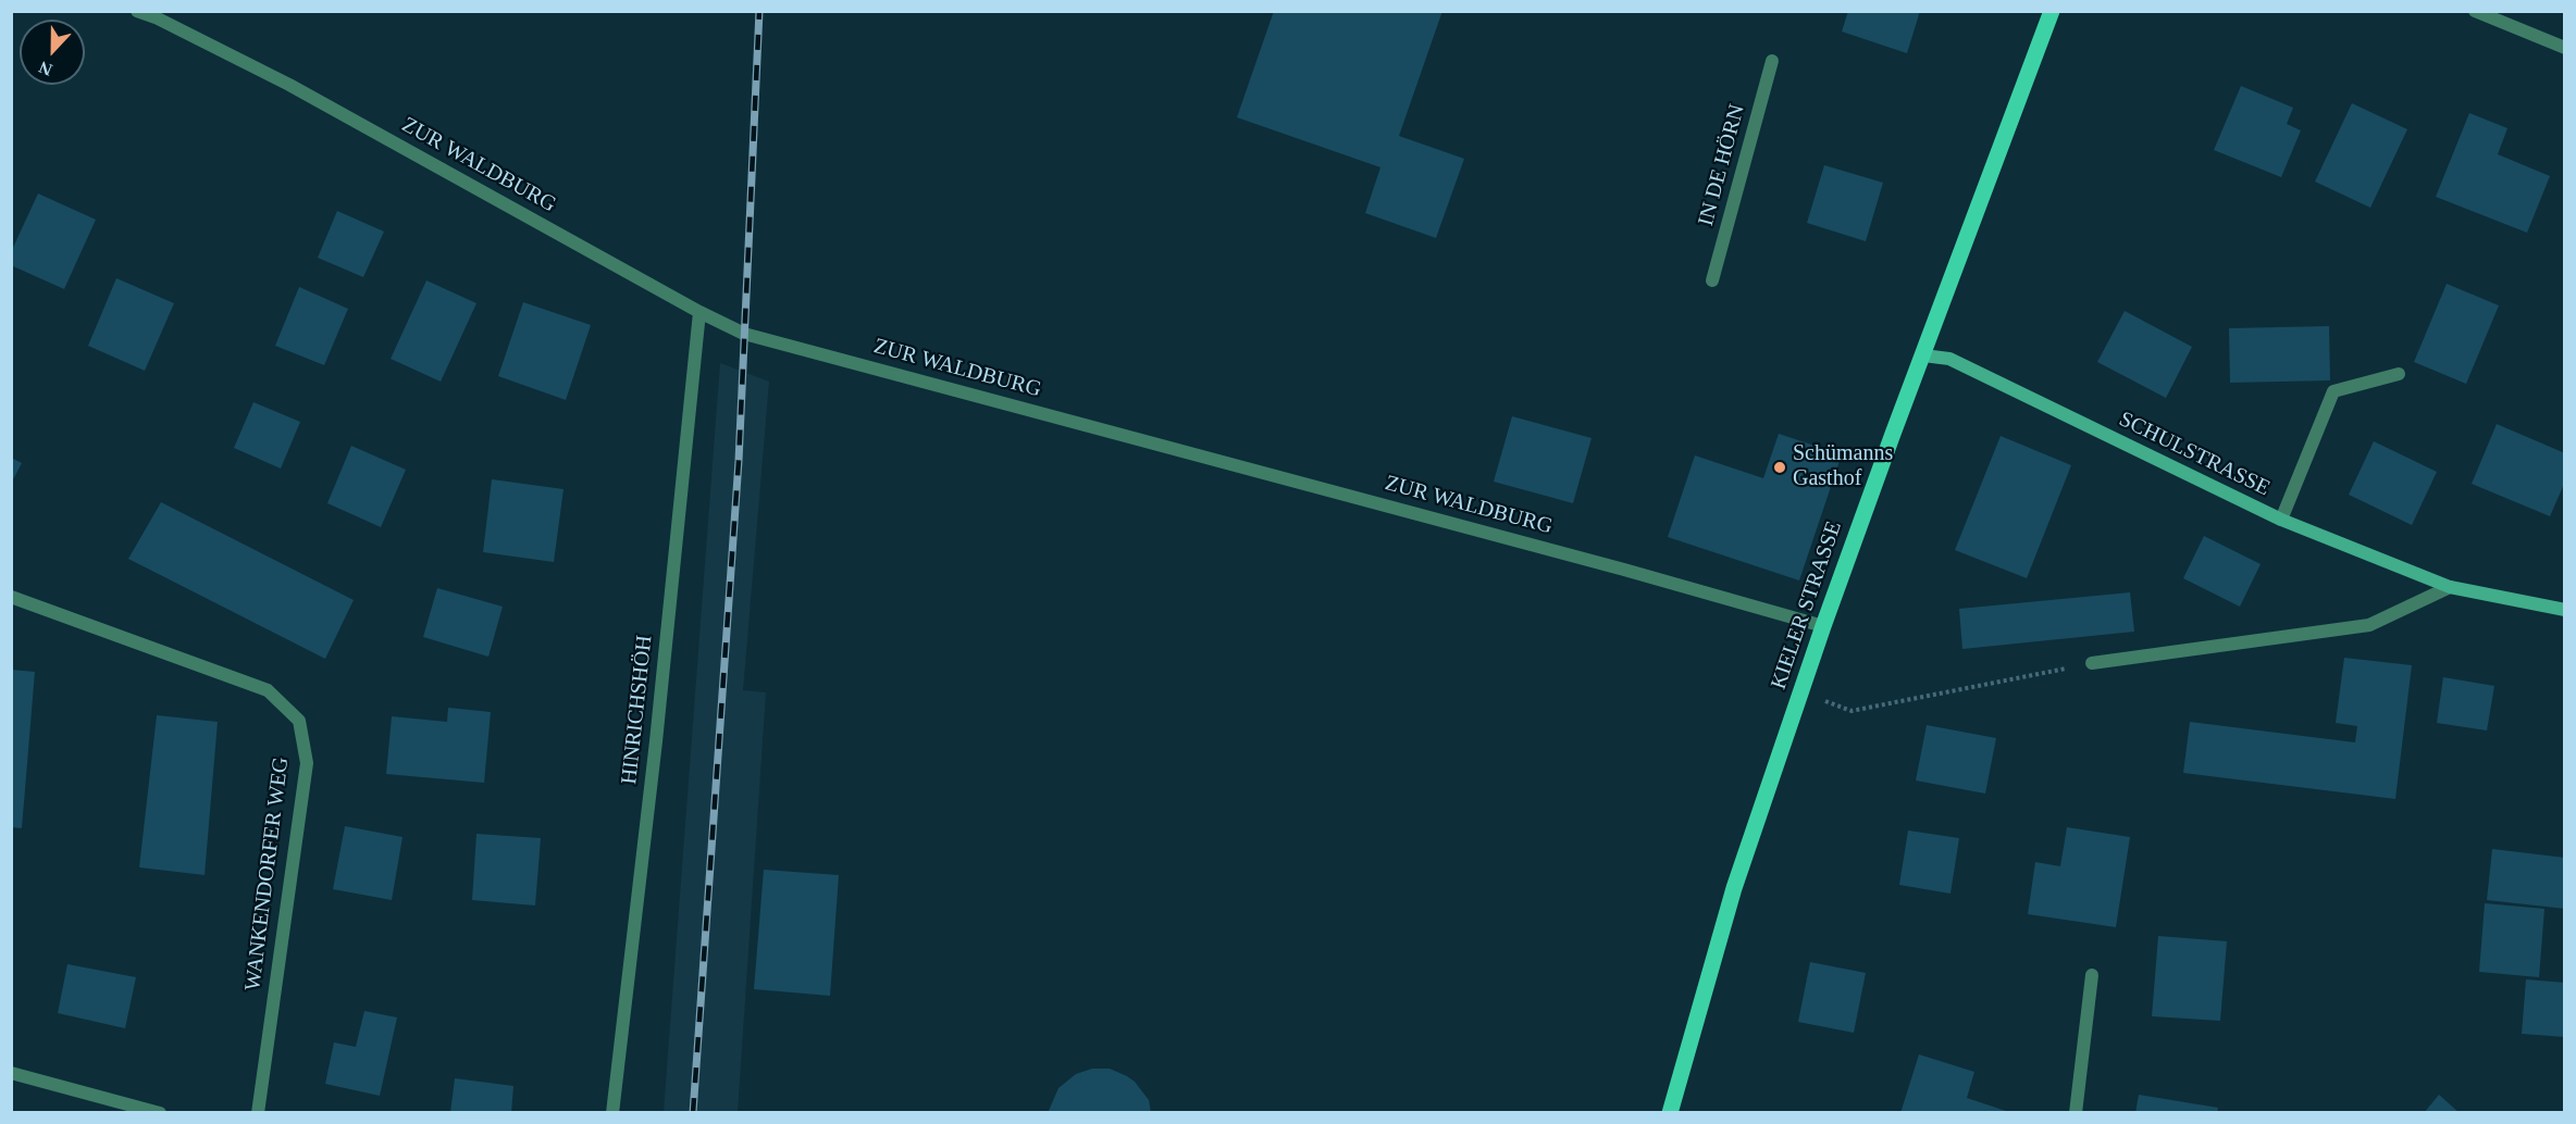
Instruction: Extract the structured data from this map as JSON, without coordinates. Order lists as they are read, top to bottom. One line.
{"streets":{"main road":["KIELER STRASSE"],"street":["ZUR WALDBURG","IN DE HÖRN","SCHULSTRASSE","HINRICHSHÖH","WANKENDORFER WEG"]},"crossings":[["ZUR WALDBURG","KIELER STRASSE"],["ZUR WALDBURG","HINRICHSHÖH"],["SCHULSTRASSE","KIELER STRASSE"]],"places":["Schümanns Gasthof"],"north":"bottom"}
